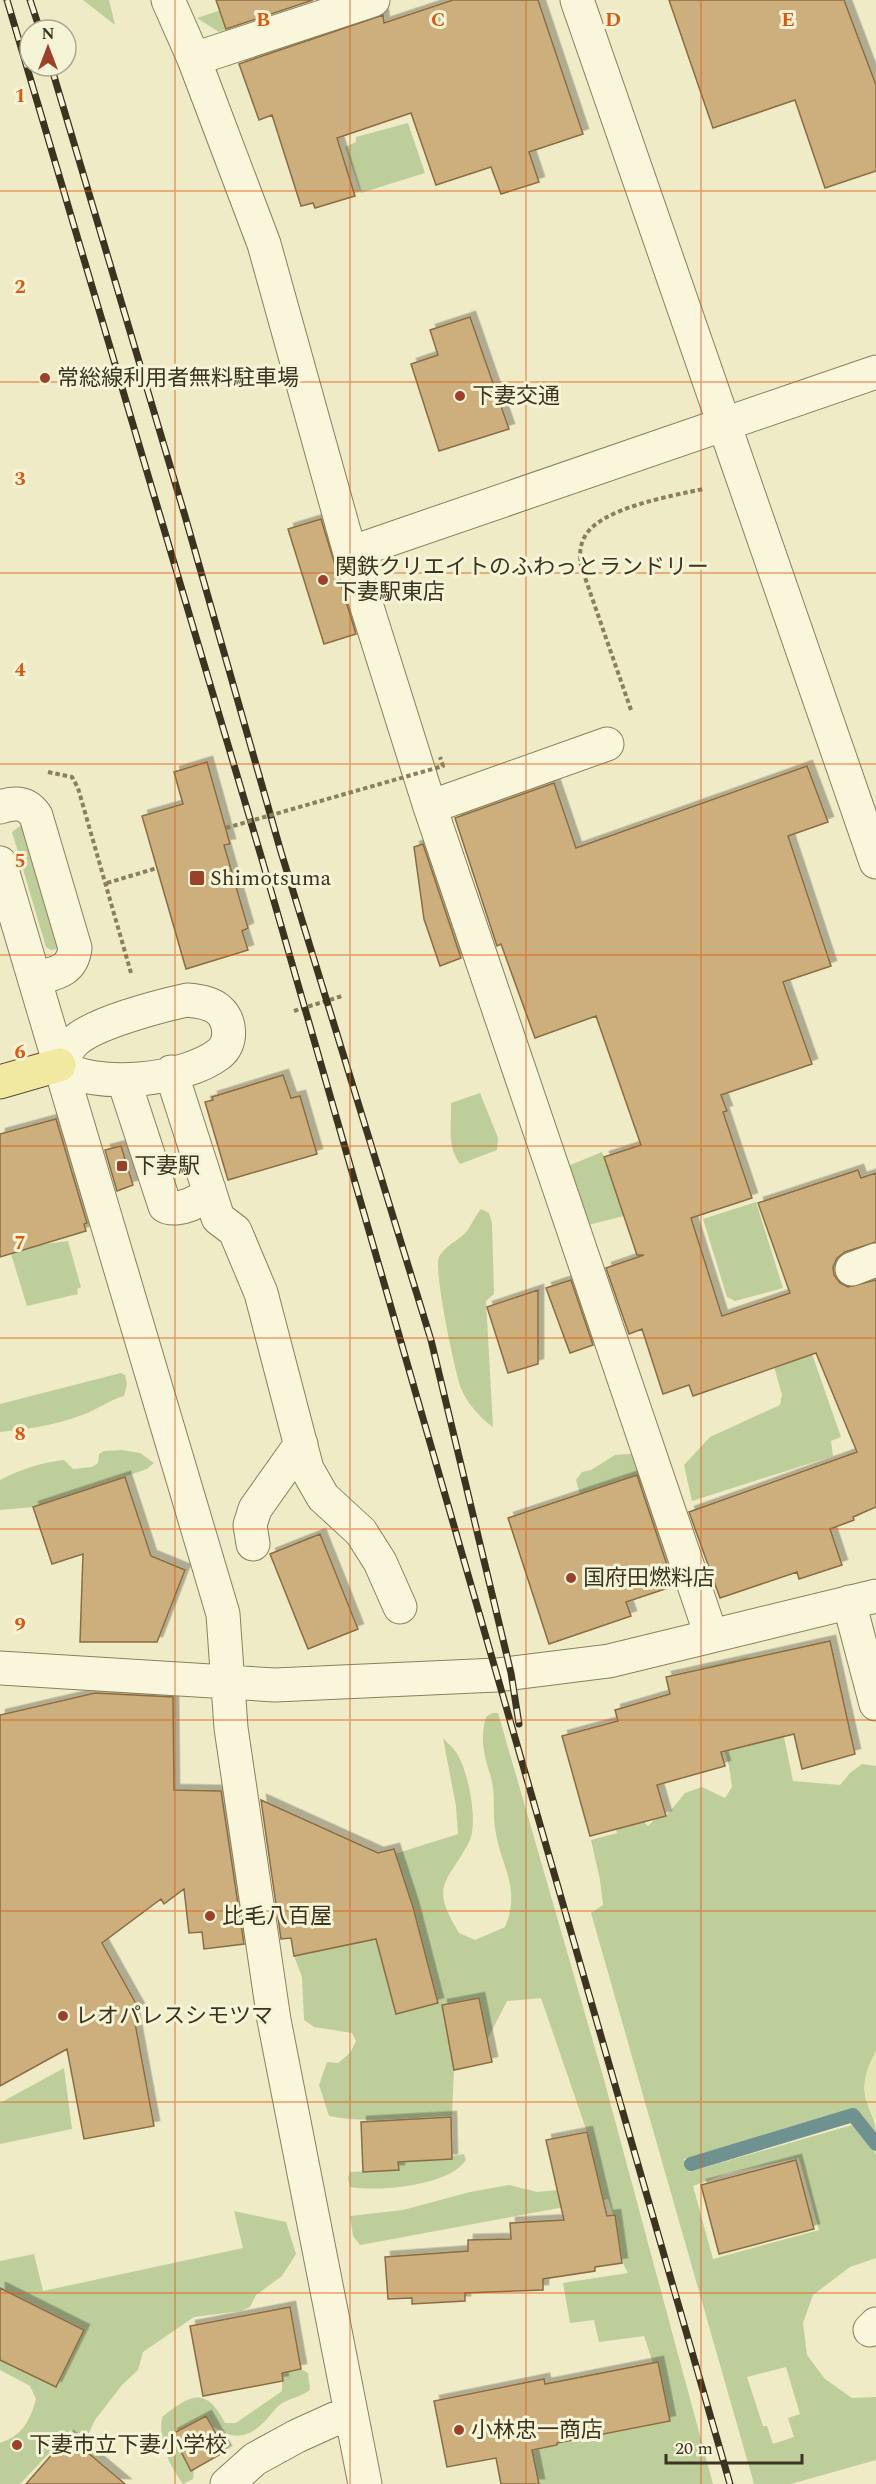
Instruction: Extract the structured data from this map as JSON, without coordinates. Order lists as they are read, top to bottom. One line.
{"places":{"other":["常総線利用者無料駐車場","下妻交通","関鉄クリエイトのふわっとランドリー 下妻駅東店","国府田燃料店","比毛八百屋","レオパレスシモツマ","小林忠一商店","下妻市立下妻小学校"],"transit":["Shimotsuma","下妻駅"]},"scale_bar":"20 m","north":"top","grid":{"columns":["B","C","D","E"],"rows":["1","2","3","4","5","6","7","8","9"]}}
